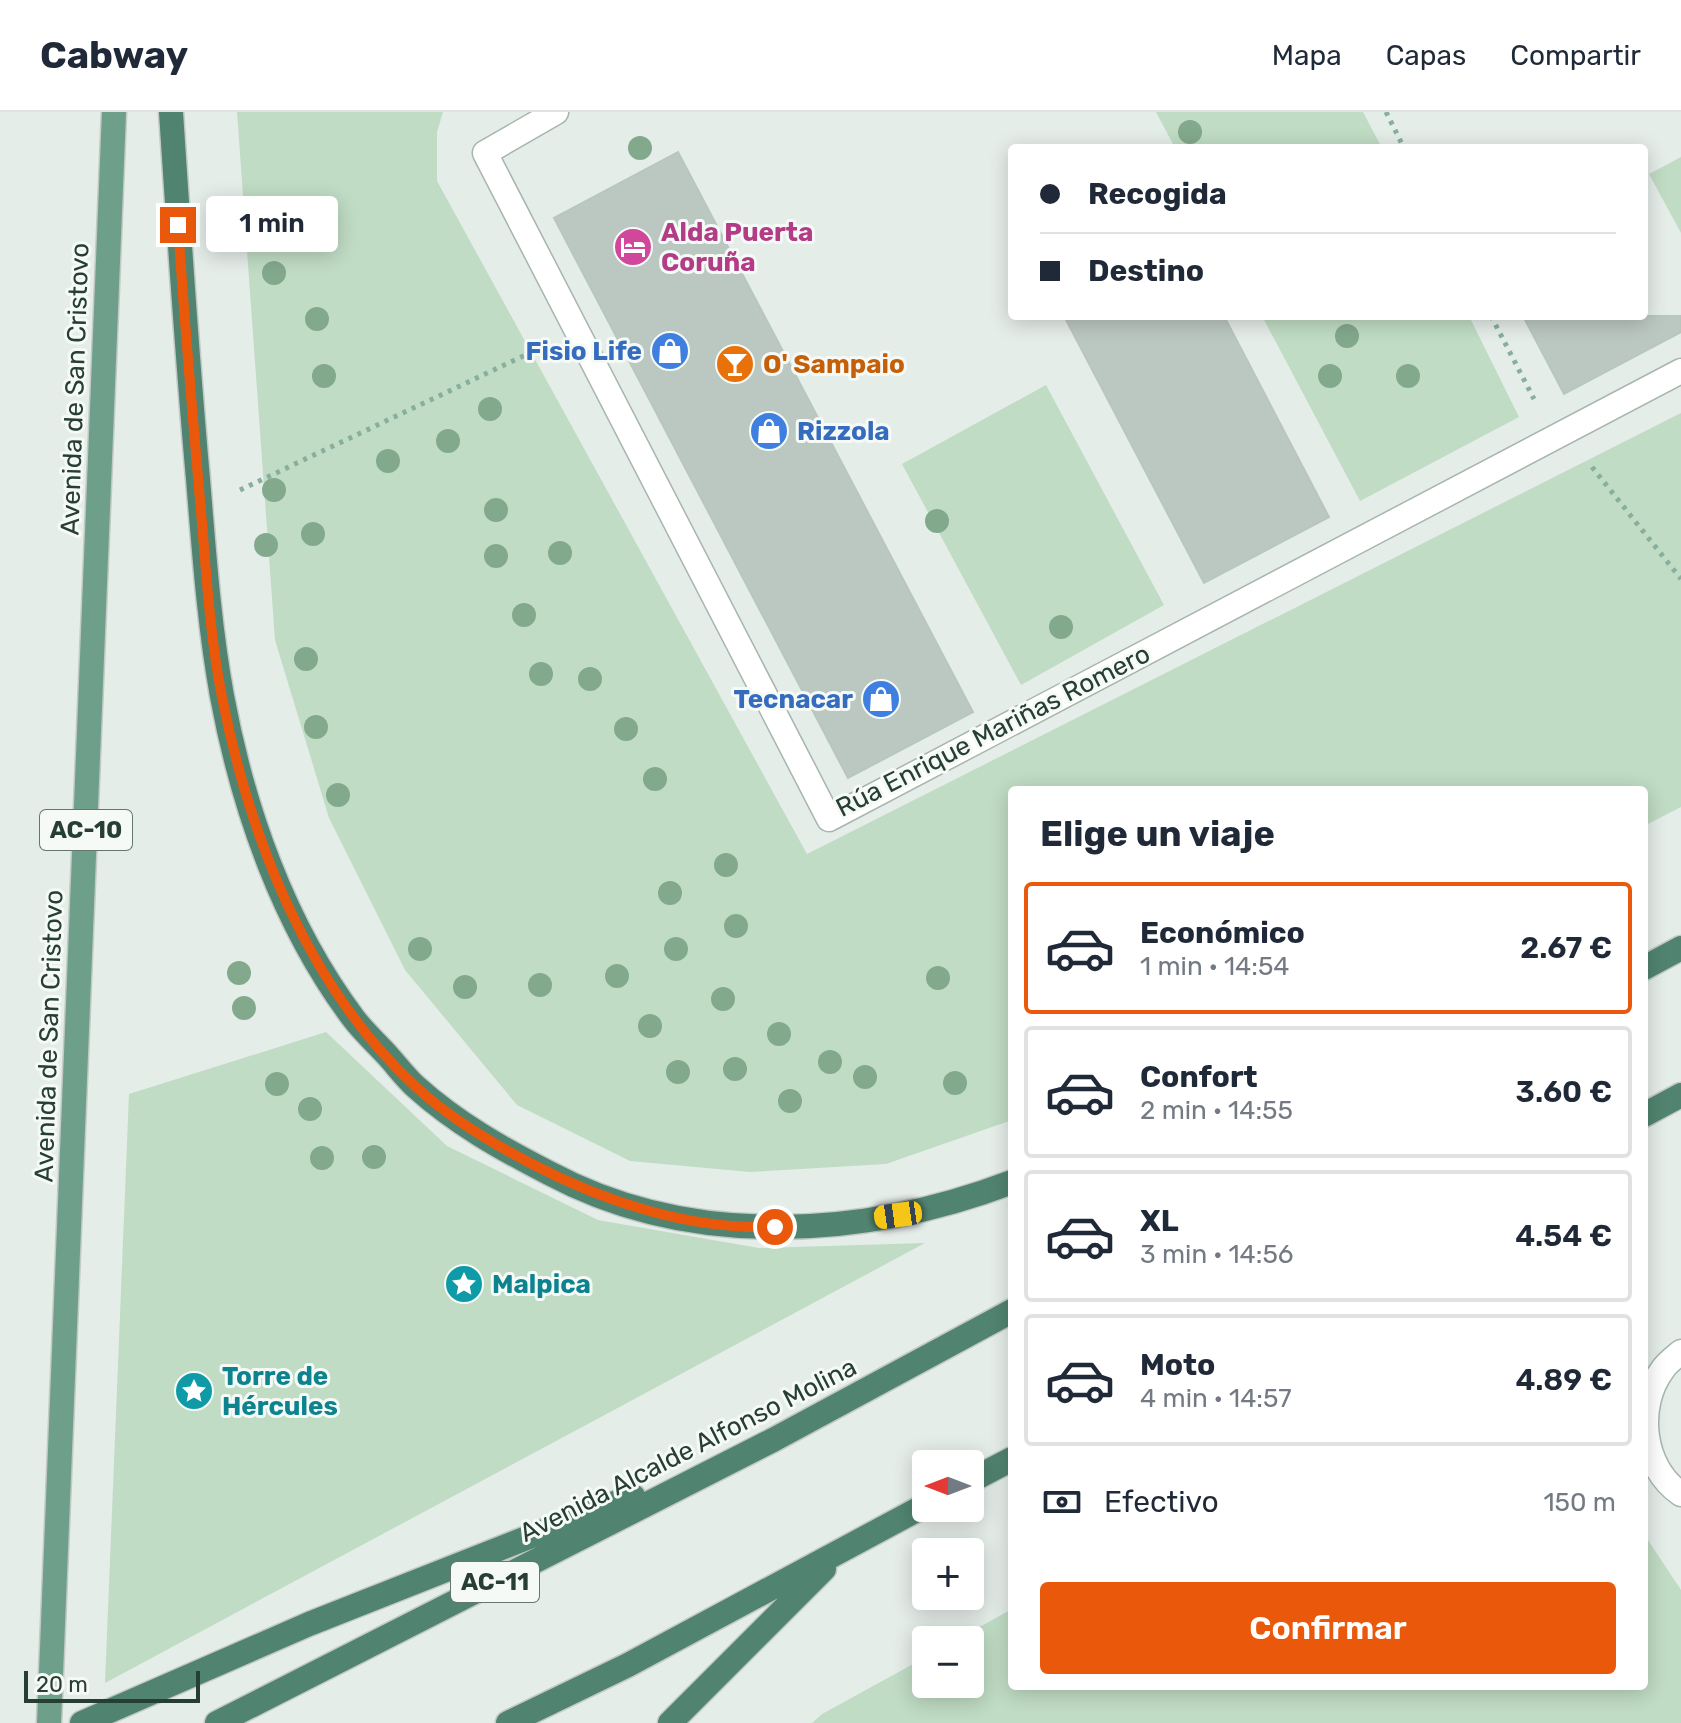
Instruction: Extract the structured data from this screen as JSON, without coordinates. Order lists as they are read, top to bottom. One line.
{"streets":{"highway":["Avenida Alcalde Alfonso Molina","AC-11"],"main road":["Avenida de San Cristovo","AC-10"],"street":["Rúa Enrique Mariñas Romero"]},"places":{"hotel":["Alda Puerta Coruña"],"shop":["Fisio Life","Rizzola","Tecnacar"],"bar":["O' Sampaio"],"place":["Malpica","Torre de Hércules"]},"scale_bar":"20 m","north":"left","page":{"header":"Cabway","nav":["Mapa","Capas","Compartir"],"banner":["Recogida","Destino"],"bubble":"1 min","heading":"Elige un viaje","list":[{"name":"Económico","note":"1 min · 14:54","value":"2.67 €"},{"name":"Confort","note":"2 min · 14:55","value":"3.60 €"},{"name":"XL","note":"3 min · 14:56","value":"4.54 €"},{"name":"Moto","note":"4 min · 14:57","value":"4.89 €"}],"map_buttons":["+","−"],"pay":["Efectivo","150 m"],"buttons":"Confirmar","scale":"20 m"}}
